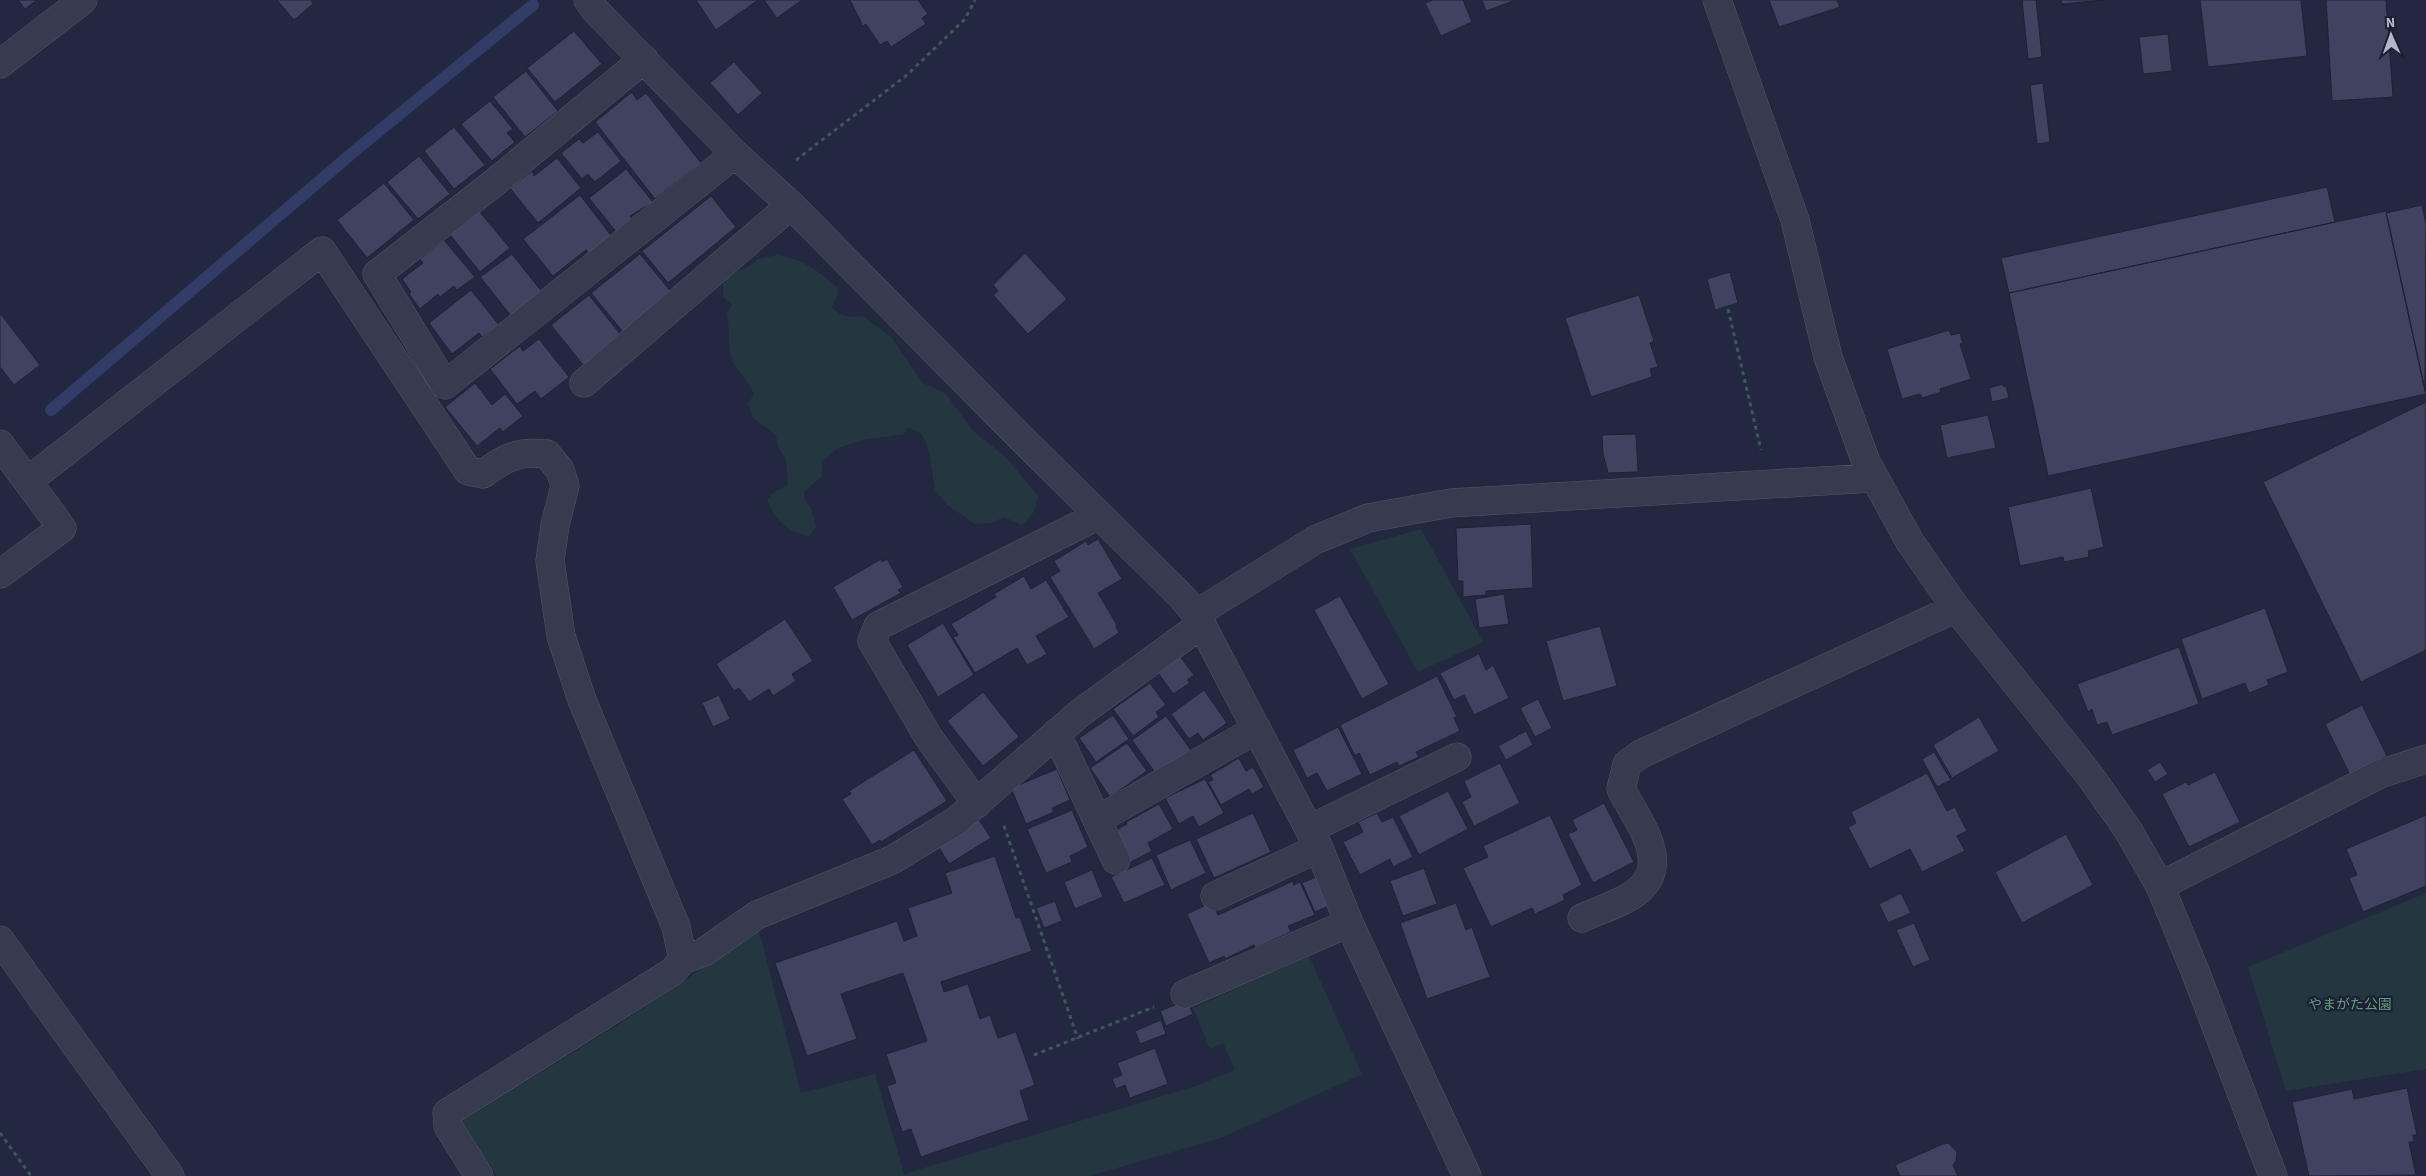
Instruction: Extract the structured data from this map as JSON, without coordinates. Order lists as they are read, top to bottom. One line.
{"parks":["やまがた公園"],"north":"top"}
